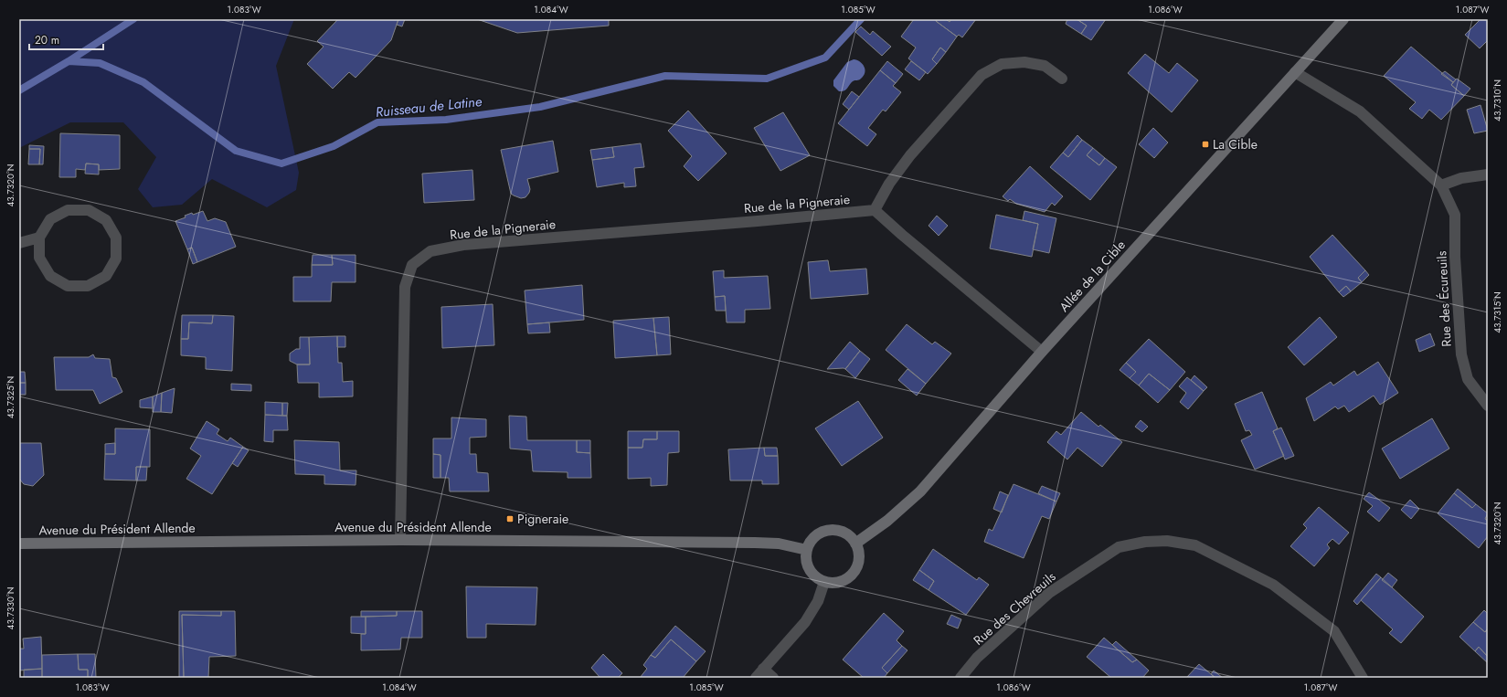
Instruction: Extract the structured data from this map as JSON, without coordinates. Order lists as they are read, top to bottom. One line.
{"streets":{"street":["Rue de la Pigneraie","Allée de la Cible","Rue des Écureuils","Avenue du Président Allende","Rue des Chevreuils"]},"crossings":[["Rue de la Pigneraie","Avenue du Président Allende"],["Allée de la Cible","Rue des Écureuils"],["Allée de la Cible","Avenue du Président Allende"]],"water":["Ruisseau de Latine"],"places":{"transit":["La Cible","Pigneraie"]},"scale_bar":"20 m","coordinates":["1.083°W","1.084°W","1.085°W","1.086°W","1.087°W","43.7310°N","43.7320°N","43.7315°N","43.7325°N","43.7330°N"]}
